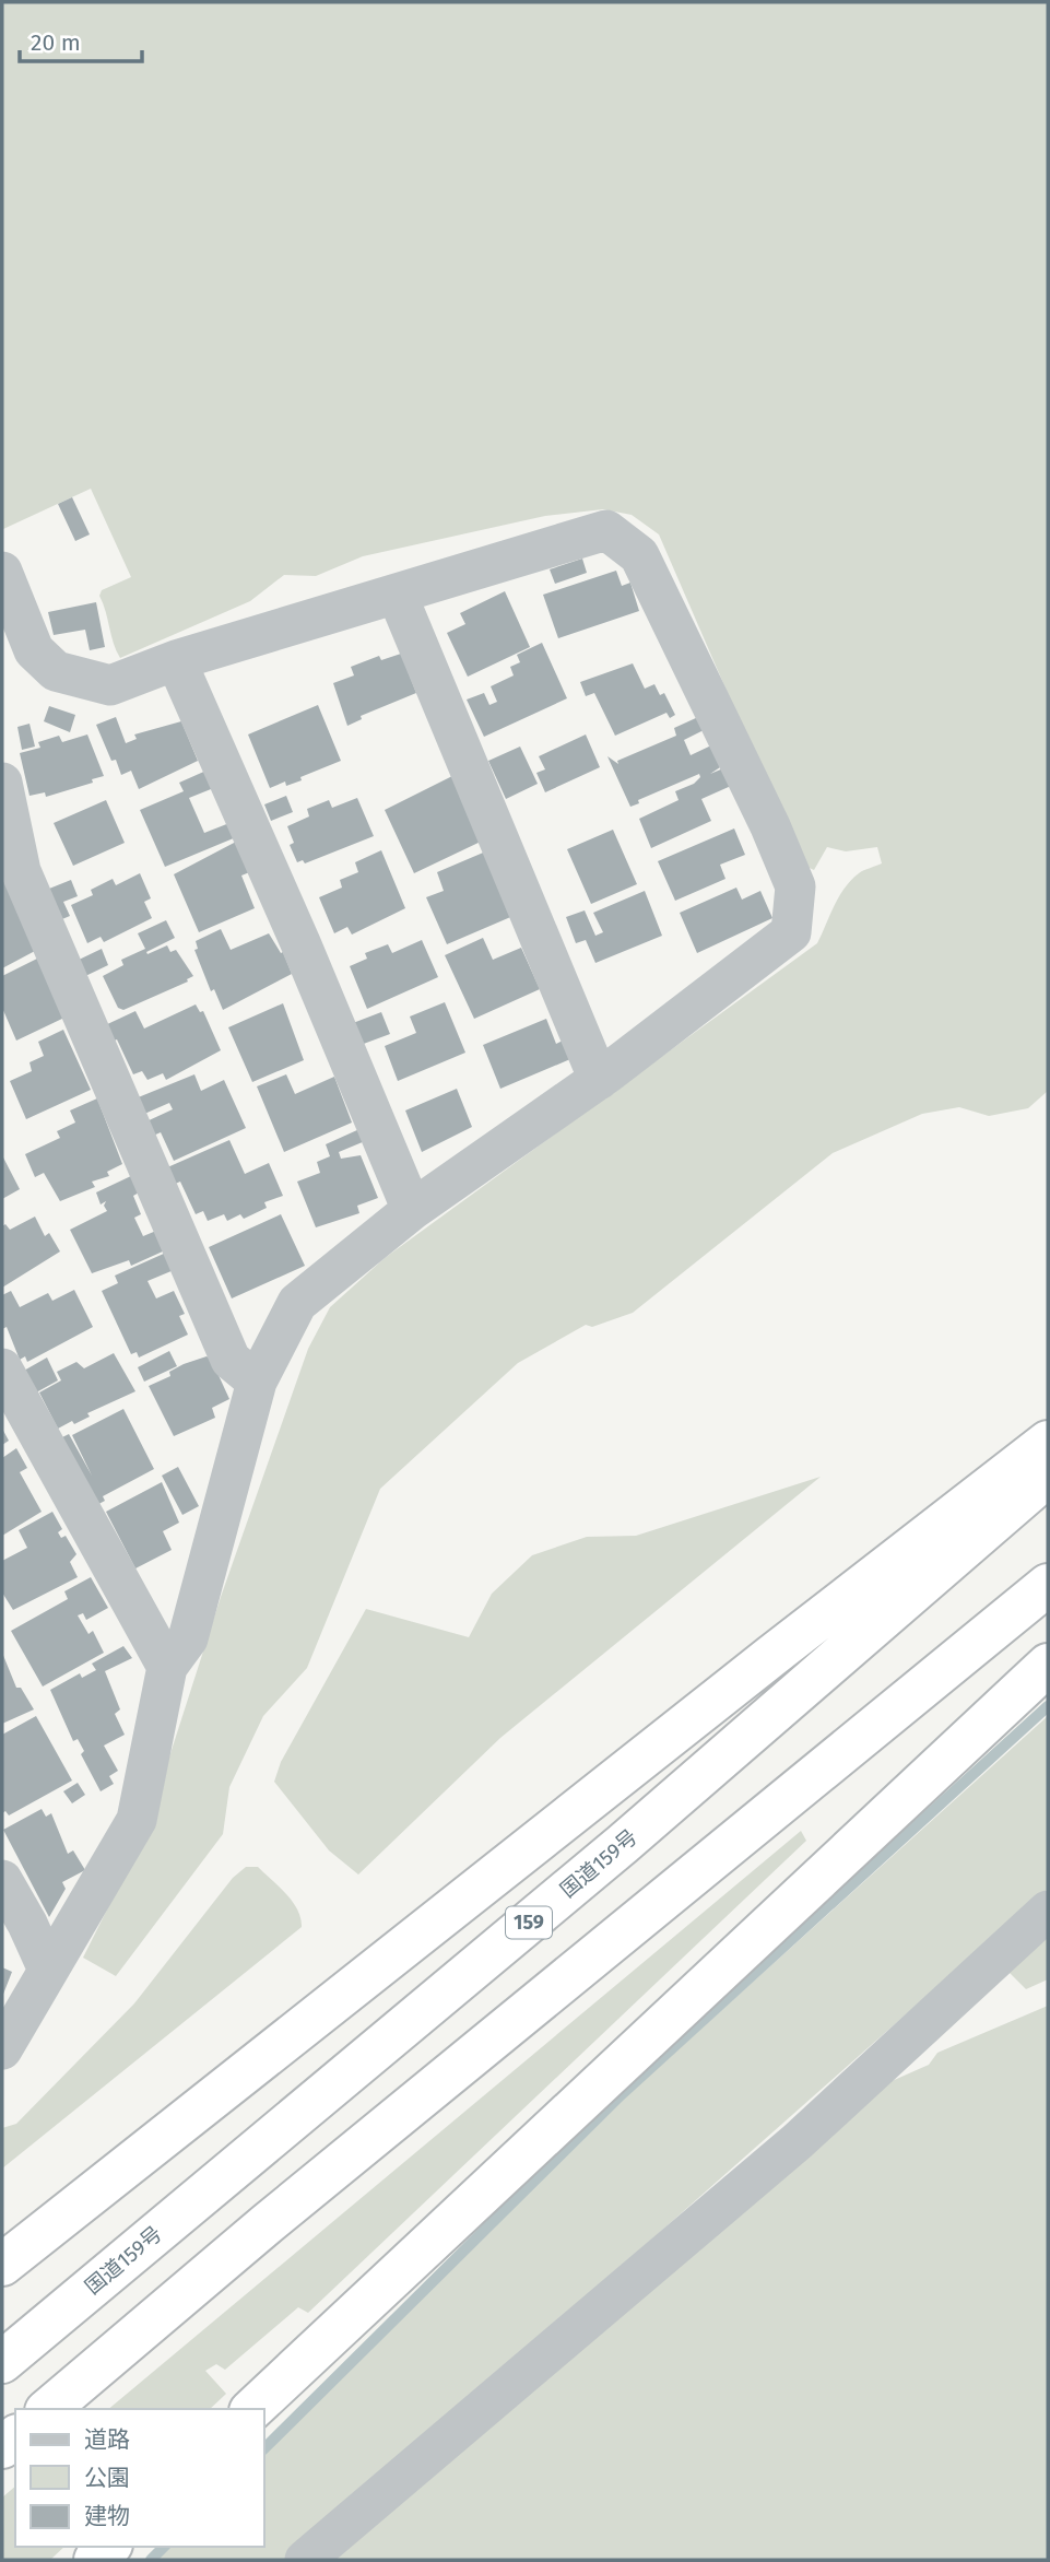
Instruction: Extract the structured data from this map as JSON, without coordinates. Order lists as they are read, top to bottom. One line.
{"streets":{"highway":["国道159号","159"]},"legend":["道路","公園","建物"],"scale_bar":"20 m"}
